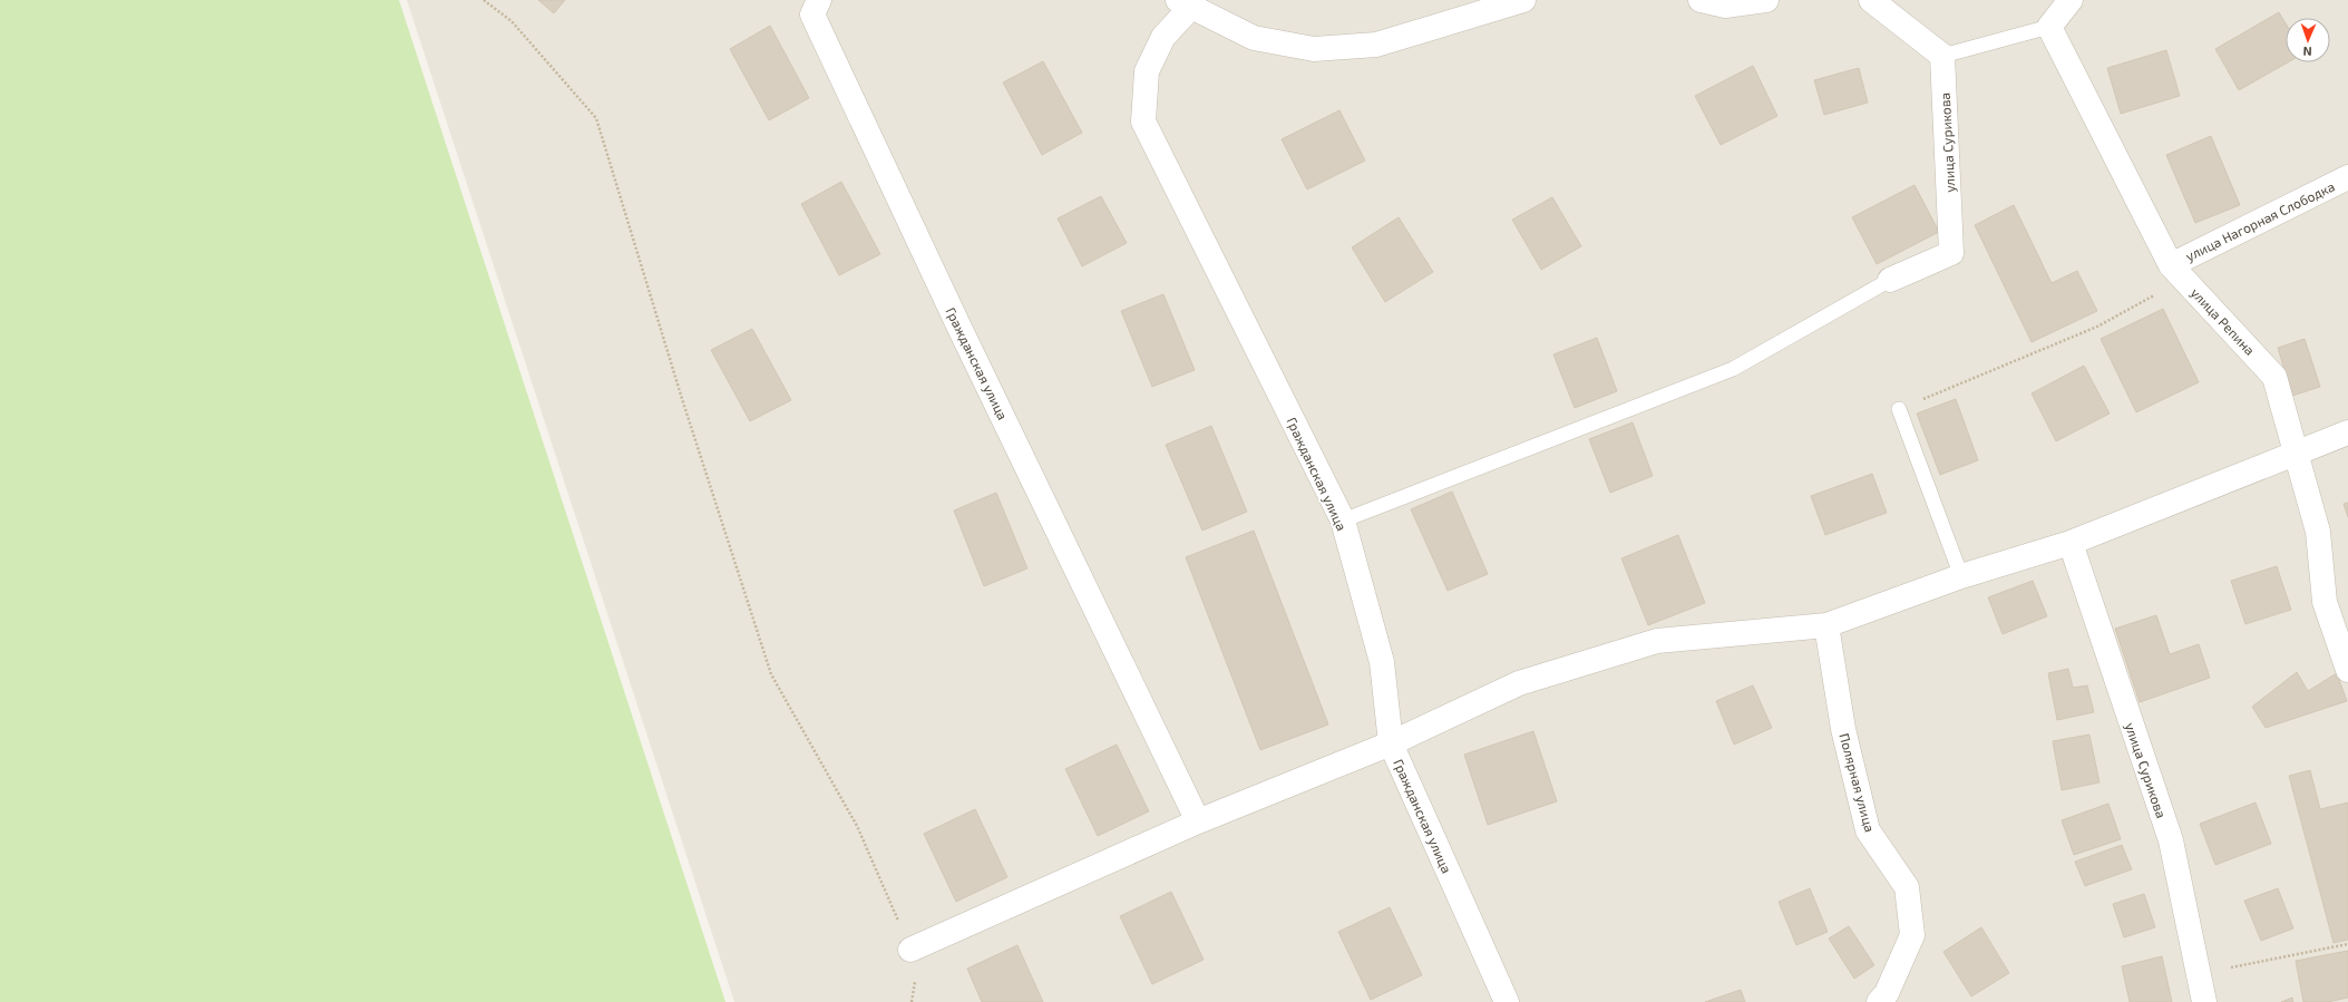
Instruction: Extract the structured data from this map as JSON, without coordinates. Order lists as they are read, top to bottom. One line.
{"streets":{"street":["улица Сурикова","улица Нагорная Слободка","улица Репина","Гражданская улица","Полярная улица"]},"crossings":[["улица Нагорная Слободка","улица Репина"]],"north":"bottom"}
